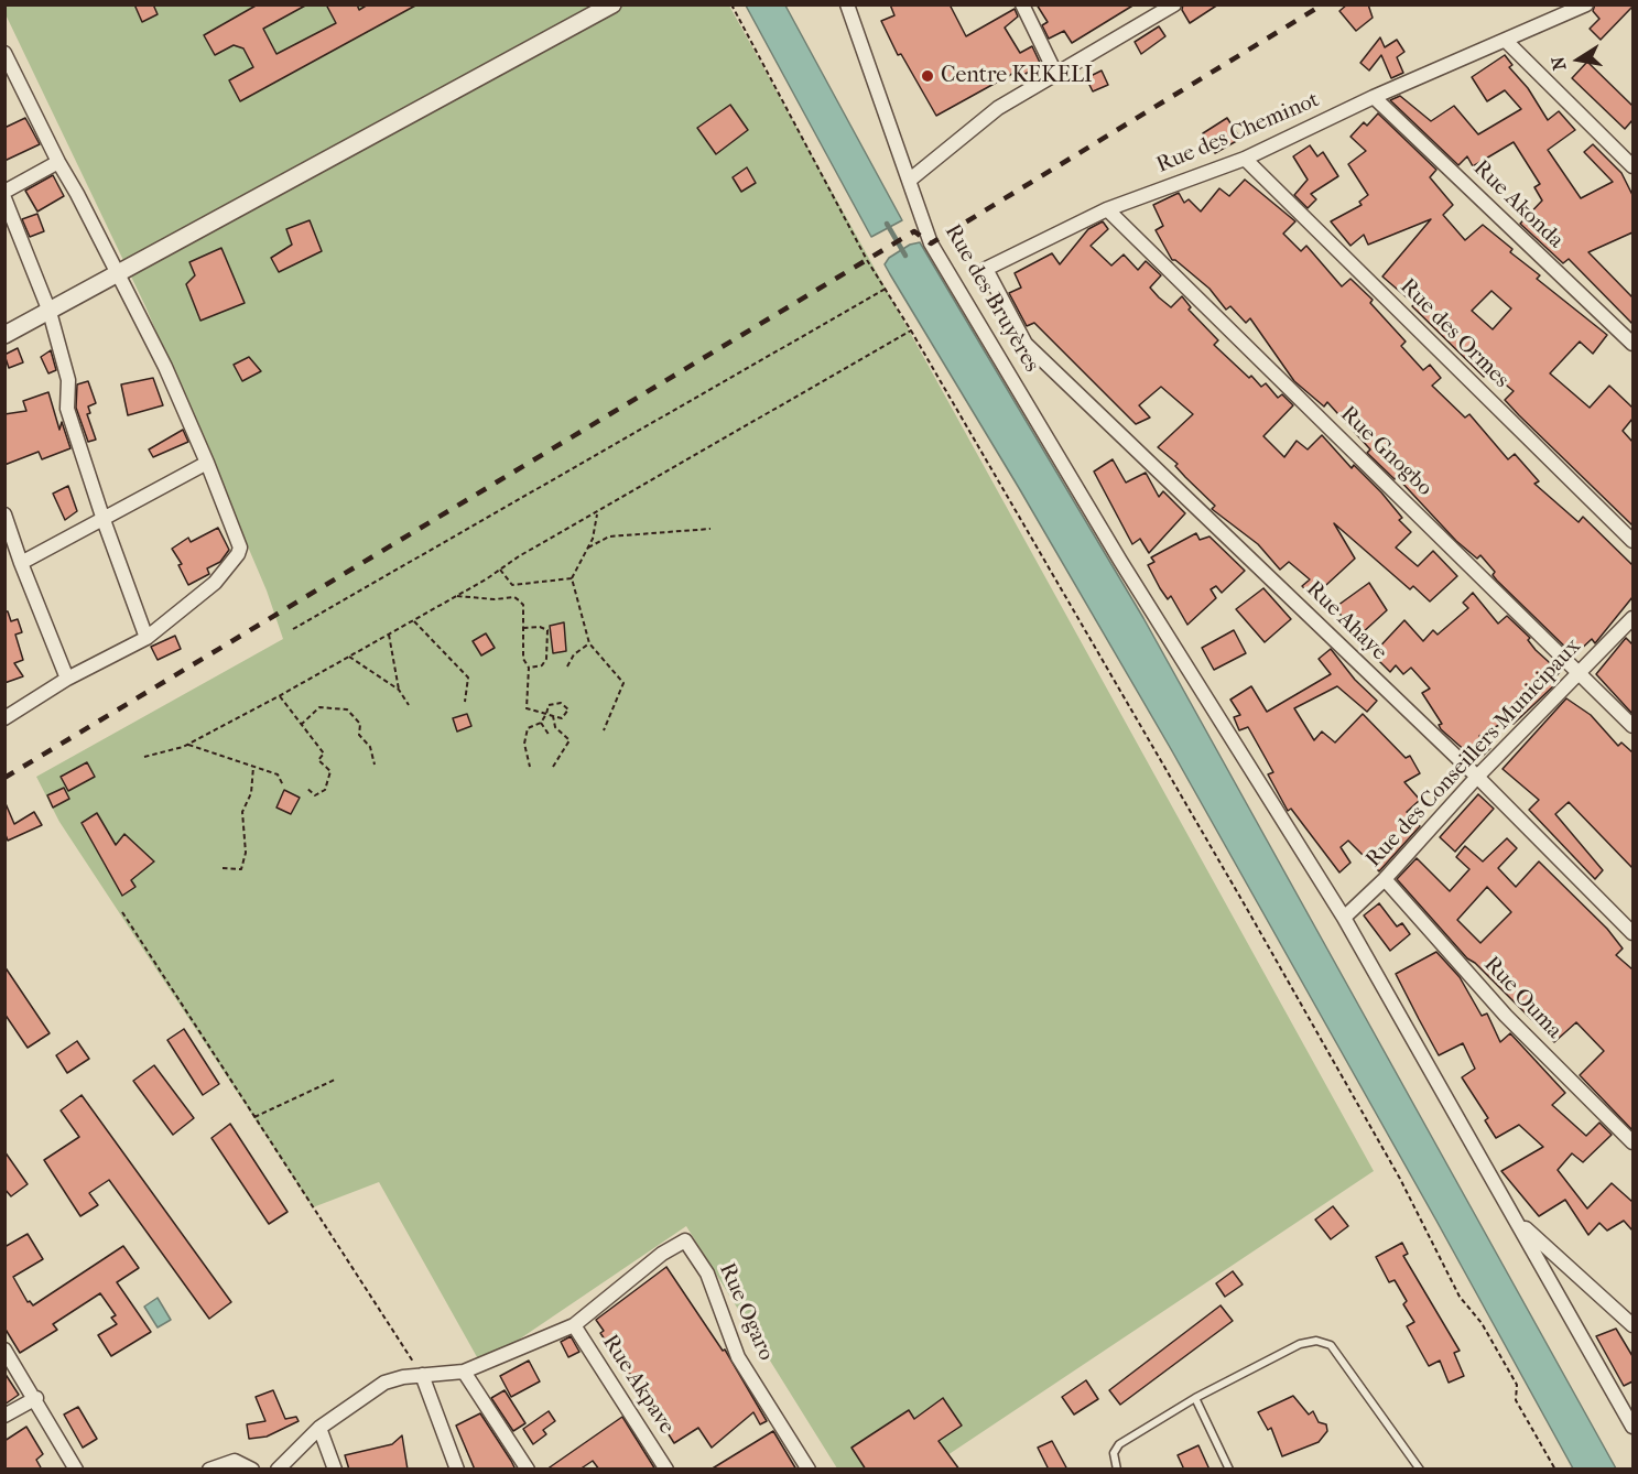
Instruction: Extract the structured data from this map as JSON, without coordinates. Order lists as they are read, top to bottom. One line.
{"streets":{"street":["Rue des Cheminot","Rue Akonda","Rue des Bruyères","Rue des Ormes","Rue Gnogbo","Rue Ahaye","Rue des Conseillers Municipaux","Rue Ouma","Rue Ogaro","Rue Akpave"]},"crossings":[["Rue des Cheminot","Rue Akonda"],["Rue des Cheminot","Rue des Ormes"],["Rue des Cheminot","Rue Gnogbo"],["Rue des Cheminot","Rue Ahaye"],["Rue des Bruyères","Rue des Conseillers Municipaux"],["Rue Gnogbo","Rue des Conseillers Municipaux"],["Rue Ahaye","Rue des Conseillers Municipaux"],["Rue des Conseillers Municipaux","Rue Ouma"],["Rue Ogaro","Rue Akpave"]],"places":["Centre KEKELI"],"north":"left"}
